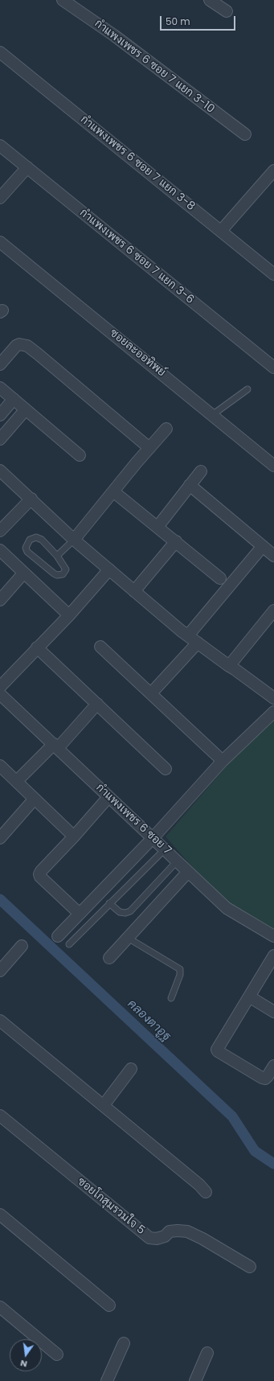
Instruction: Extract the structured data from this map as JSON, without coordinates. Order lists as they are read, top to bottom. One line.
{"streets":{"street":["กำแพงเพชร 6 ซอย 7 แยก 3-10","กำแพงเพชร 6 ซอย 7 แยก 3-8","กำแพงเพชร 6 ซอย 7 แยก 3-6","ซอยละออทิพย์","กำแพงเพชร 6 ซอย 7","ซอยโกสุมรวมใจ 5"]},"water":["คลองตาอูฐ"],"scale_bar":"50 m","north":"bottom"}
